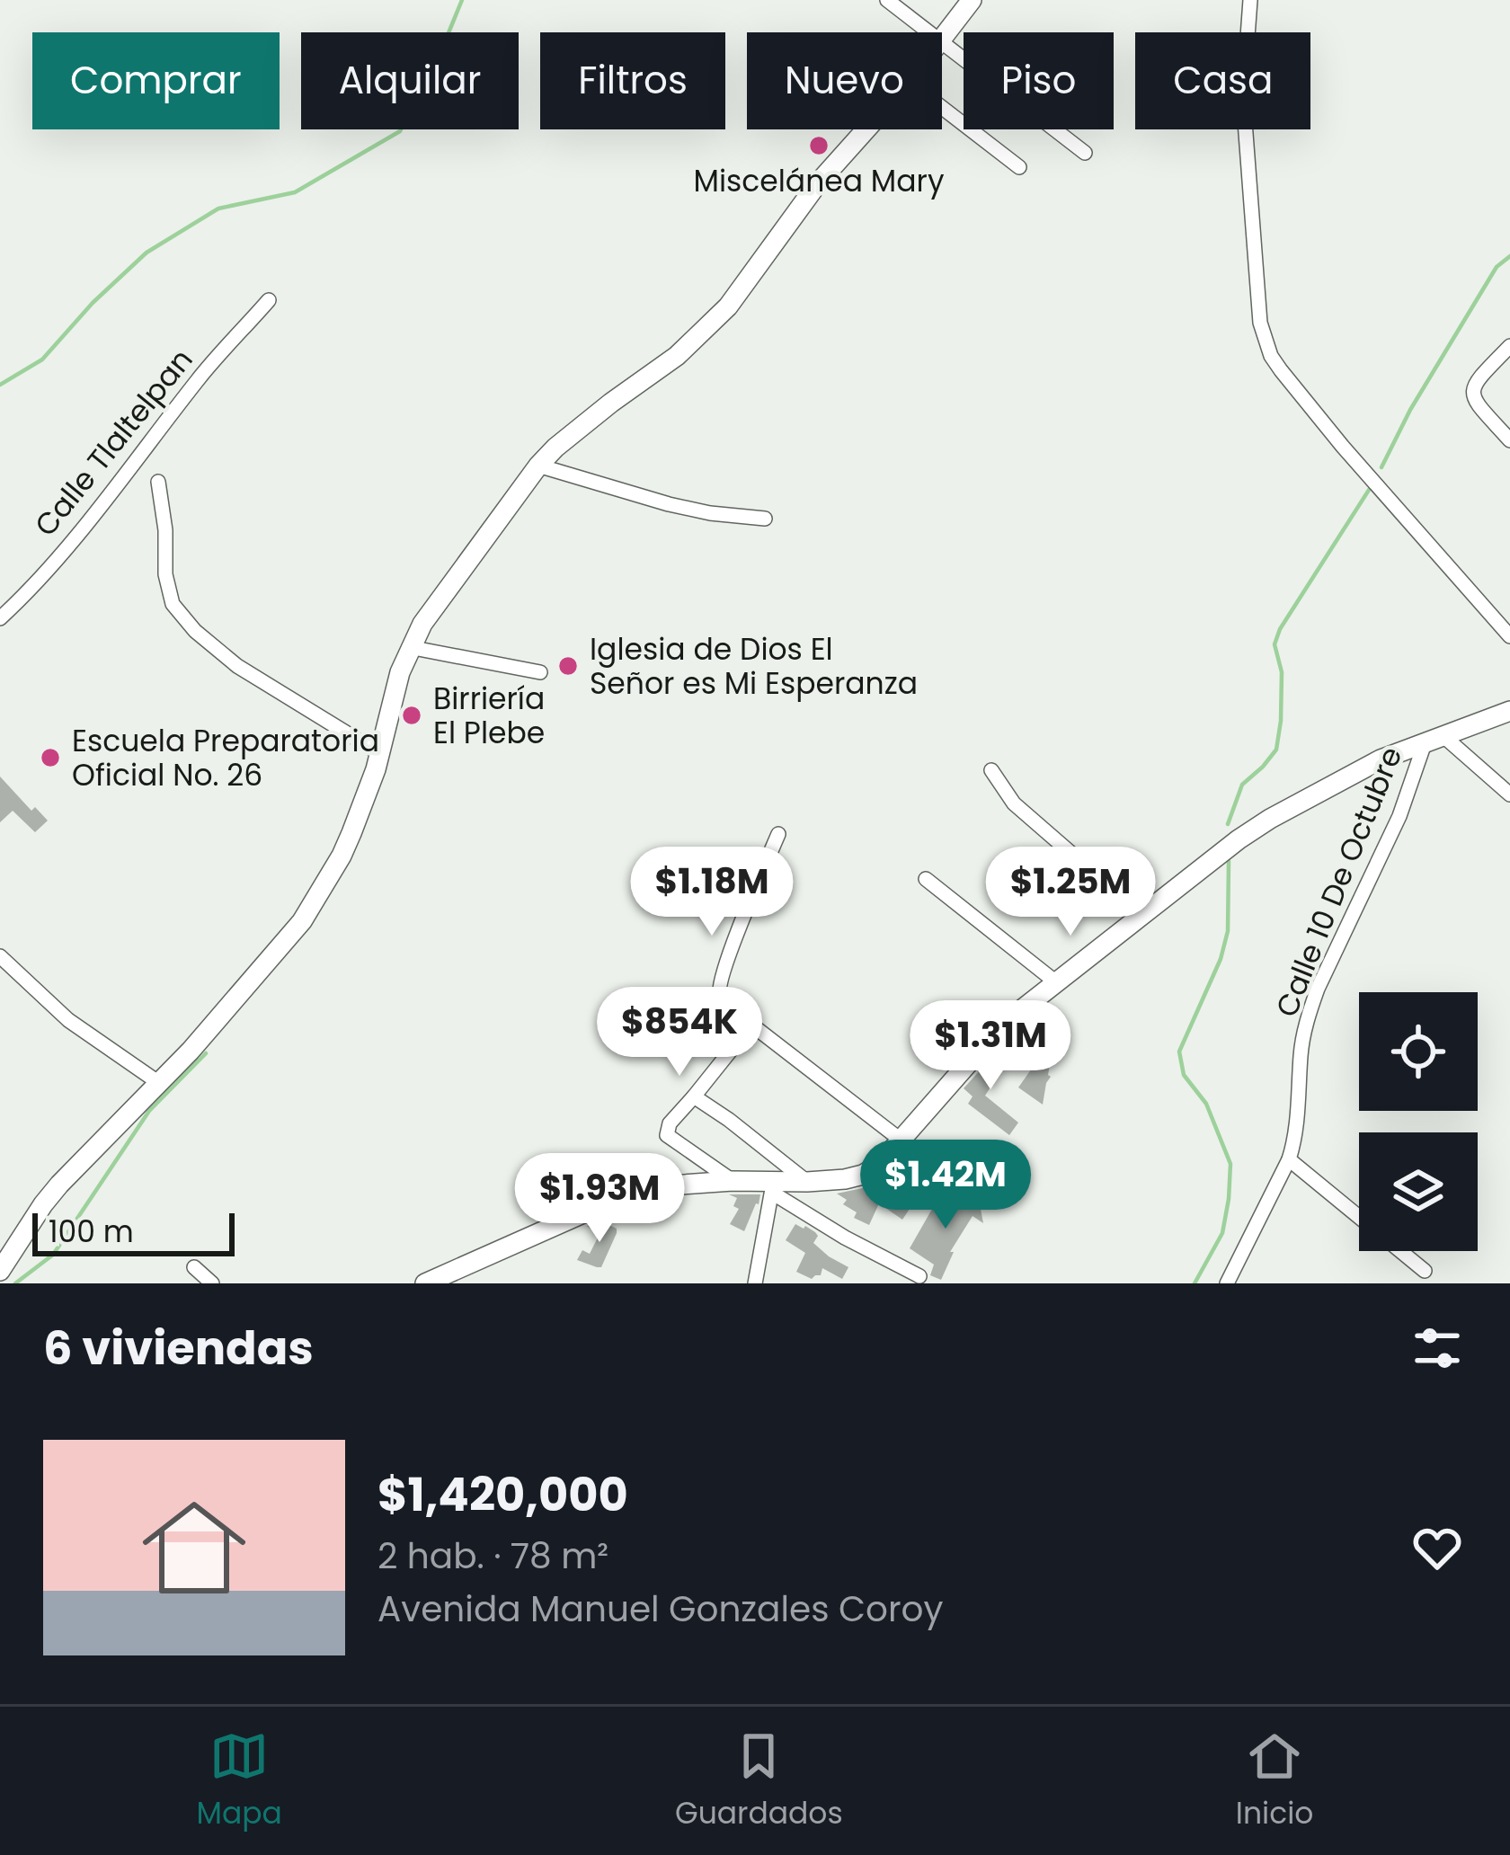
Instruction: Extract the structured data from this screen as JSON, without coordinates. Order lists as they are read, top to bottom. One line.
{"streets":{"street":["Calle Tlaltelpan","Calle 10 De Octubre"]},"places":["Miscelánea Mary","Iglesia de Dios El Señor es Mi Esperanza","Birriería El Plebe","Escuela Preparatoria Oficial No. 26"],"scale_bar":"100 m","page":{"chip":["Comprar","Alquilar","Filtros","Nuevo","Piso","Casa"],"price":["$1.18M","$1.25M","$854K","$1.31M","$1.42M","$1.93M"],"scale":"100 m","heading":"6 viviendas","list":[{"name":"$1,420,000","note":"2 hab. · 78 m² · Avenida Manuel Gonzales Coroy"}],"tabs":["Mapa","Guardados","Inicio"]}}
